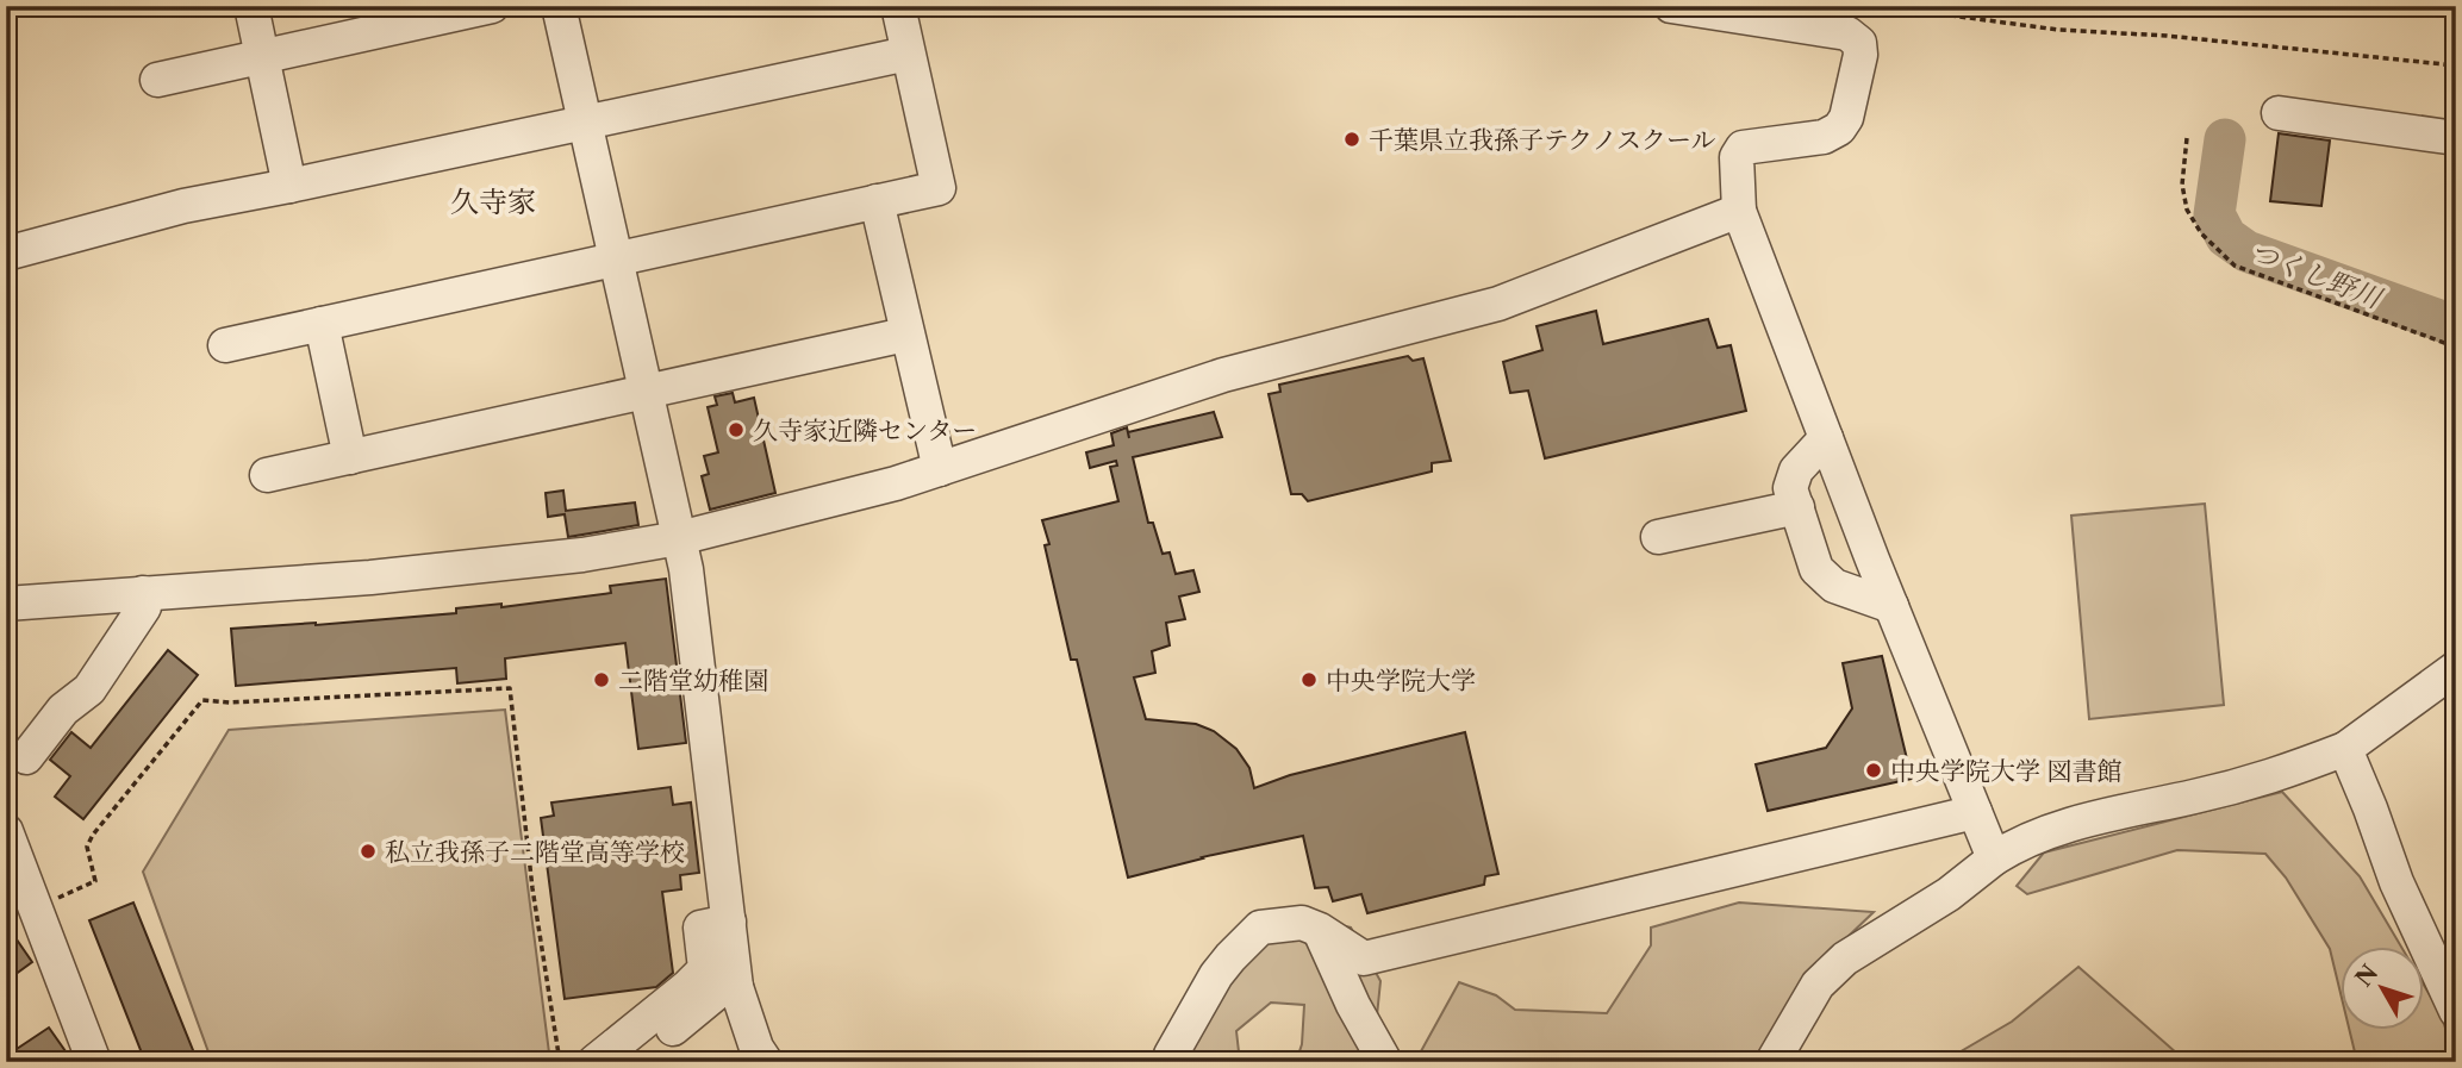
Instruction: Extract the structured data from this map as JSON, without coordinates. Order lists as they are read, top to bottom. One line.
{"districts":["久寺家"],"water":["つくし野川"],"places":["千葉県立我孫子テクノスクール","久寺家近隣センター","二階堂幼稚園","中央学院大学","中央学院大学 図書館","私立我孫子二階堂高等学校"],"north":"top left"}
